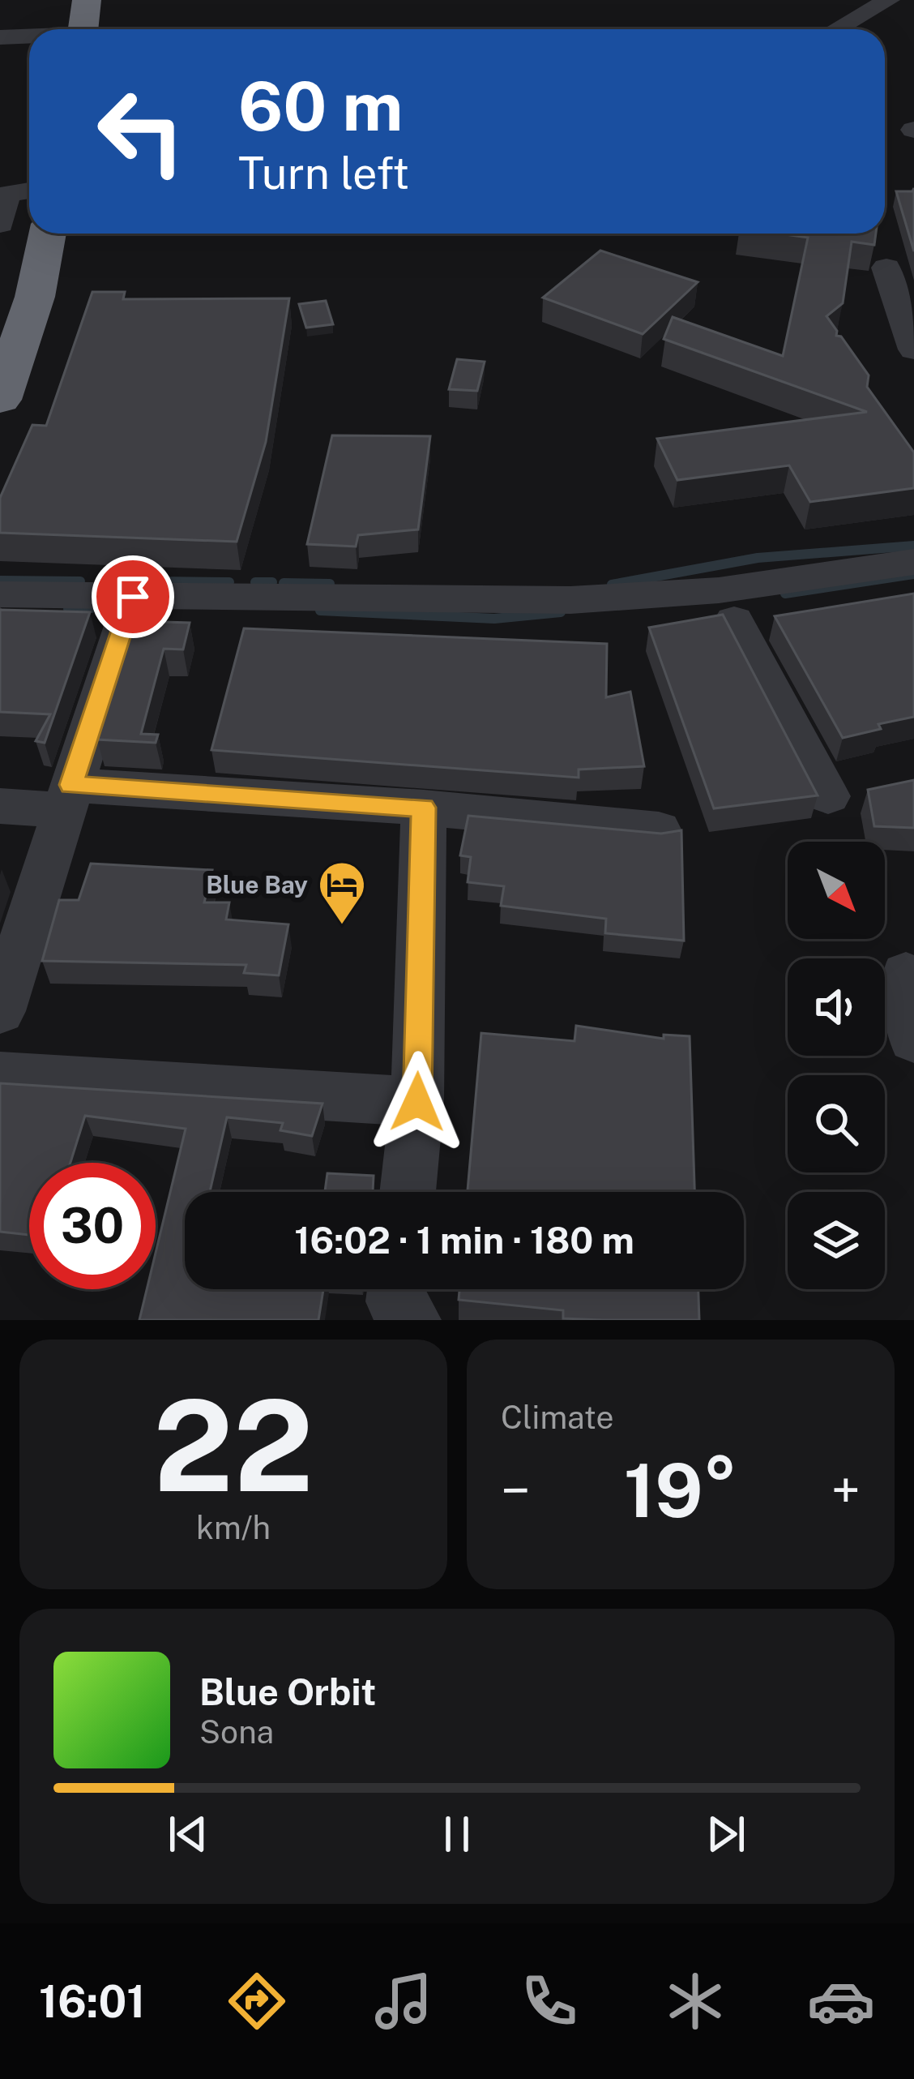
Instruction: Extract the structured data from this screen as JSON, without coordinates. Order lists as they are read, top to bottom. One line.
{"places":{"hotel":["Blue Bay"]},"north":"bottom right","page":{"turn":["60 m","Turn left"],"limit":"30","trip":"16:02 · 1 min · 180 m","tile":[["22","km/h"],"Climate"],"heat":["−","19°","+"],"song":["Blue Orbit","Sona"],"tabs":"16:01"}}
